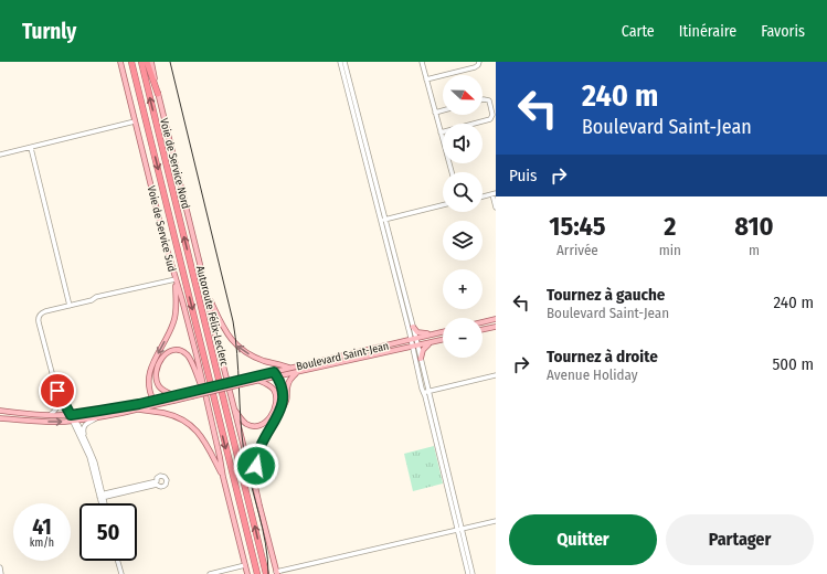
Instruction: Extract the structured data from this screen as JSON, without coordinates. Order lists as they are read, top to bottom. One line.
{"streets":{"highway":["Autoroute Félix-Leclerc"],"main road":["Voie de Service Nord","Voie de Service Sud","Boulevard Saint-Jean"]},"north":"right","page":{"header":"Turnly","nav":["Carte","Itinéraire","Favoris"],"turn":["240 m","Boulevard Saint-Jean"],"map_buttons":["+","−"],"then":"Puis","eta":["15:45","Arrivée","2","min","810","m"],"list":[{"name":"Tournez à gauche","note":"Boulevard Saint-Jean","value":"240 m"},{"name":"Tournez à droite","note":"Avenue Holiday","value":"500 m"}],"speed":"41 km/h","limit":"50","buttons":["Quitter","Partager"]}}
